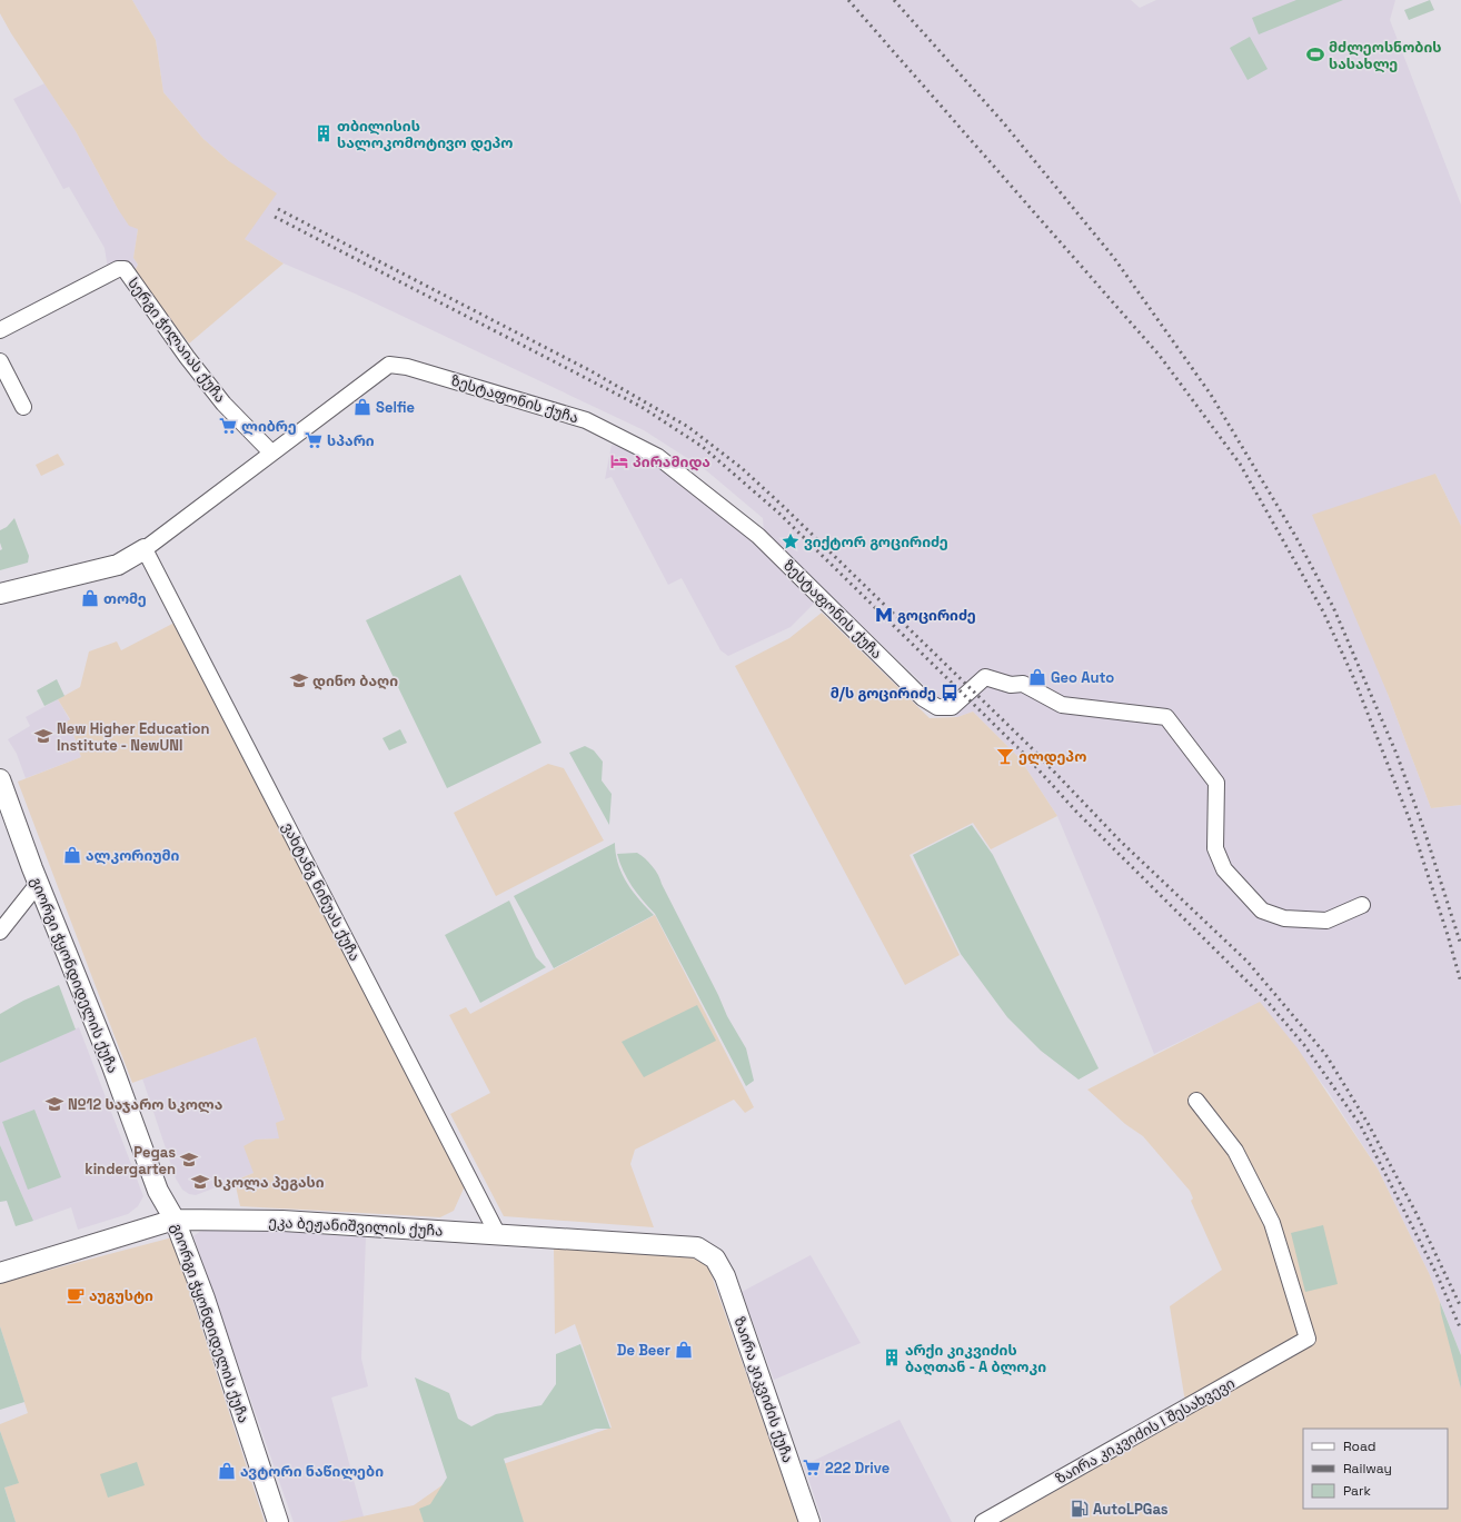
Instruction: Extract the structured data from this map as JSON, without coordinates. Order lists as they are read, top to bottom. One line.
{"streets":{"street":["სერგი ჭილაიას ქუჩა","ზესტაფონის ქუჩა","ვახტანგ ნინუას ქუჩა","გიორგი ჭყონდიდელის ქუჩა","ეკა ბეჟანიშვილის ქუჩა","ზაირა კიკვიძის ქუჩა","ზაირა კიკვიძის I შესახვევი"]},"crossings":[["სერგი ჭილაიას ქუჩა","ზესტაფონის ქუჩა"],["ზესტაფონის ქუჩა","ვახტანგ ნინუას ქუჩა"],["ვახტანგ ნინუას ქუჩა","ეკა ბეჟანიშვილის ქუჩა"],["გიორგი ჭყონდიდელის ქუჩა","ეკა ბეჟანიშვილის ქუჩა"],["ეკა ბეჟანიშვილის ქუჩა","ზაირა კიკვიძის ქუჩა"]],"places":{"sports":["მძლეოსნობის სასახლე"],"building":["თბილისის სალოკომოტივო დეპო","არქი კიკვიძის ბაღთან - A ბლოკი"],"shop":["Selfie","თომე","Geo Auto","ალკორიუმი","De Beer","ავტორი ნაწილები"],"supermarket":["ლიბრე","სპარი","222 Drive"],"hotel":["პირამიდა"],"place":["ვიქტორ გოცირიძე"],"metro station":["გოცირიძე"],"school or university":["დინო ბაღი","New Higher Education Institute - NewUNI","№12 საჯარო სკოლა","Pegas kindergarten","სკოლა პეგასი"],"bus stop":["მ/ს გოცირიძე"],"bar":["ელდეპო"],"cafe":["აუგუსტი"],"fuel station":["AutoLPGas"]},"legend":["Road","Railway","Park"]}
